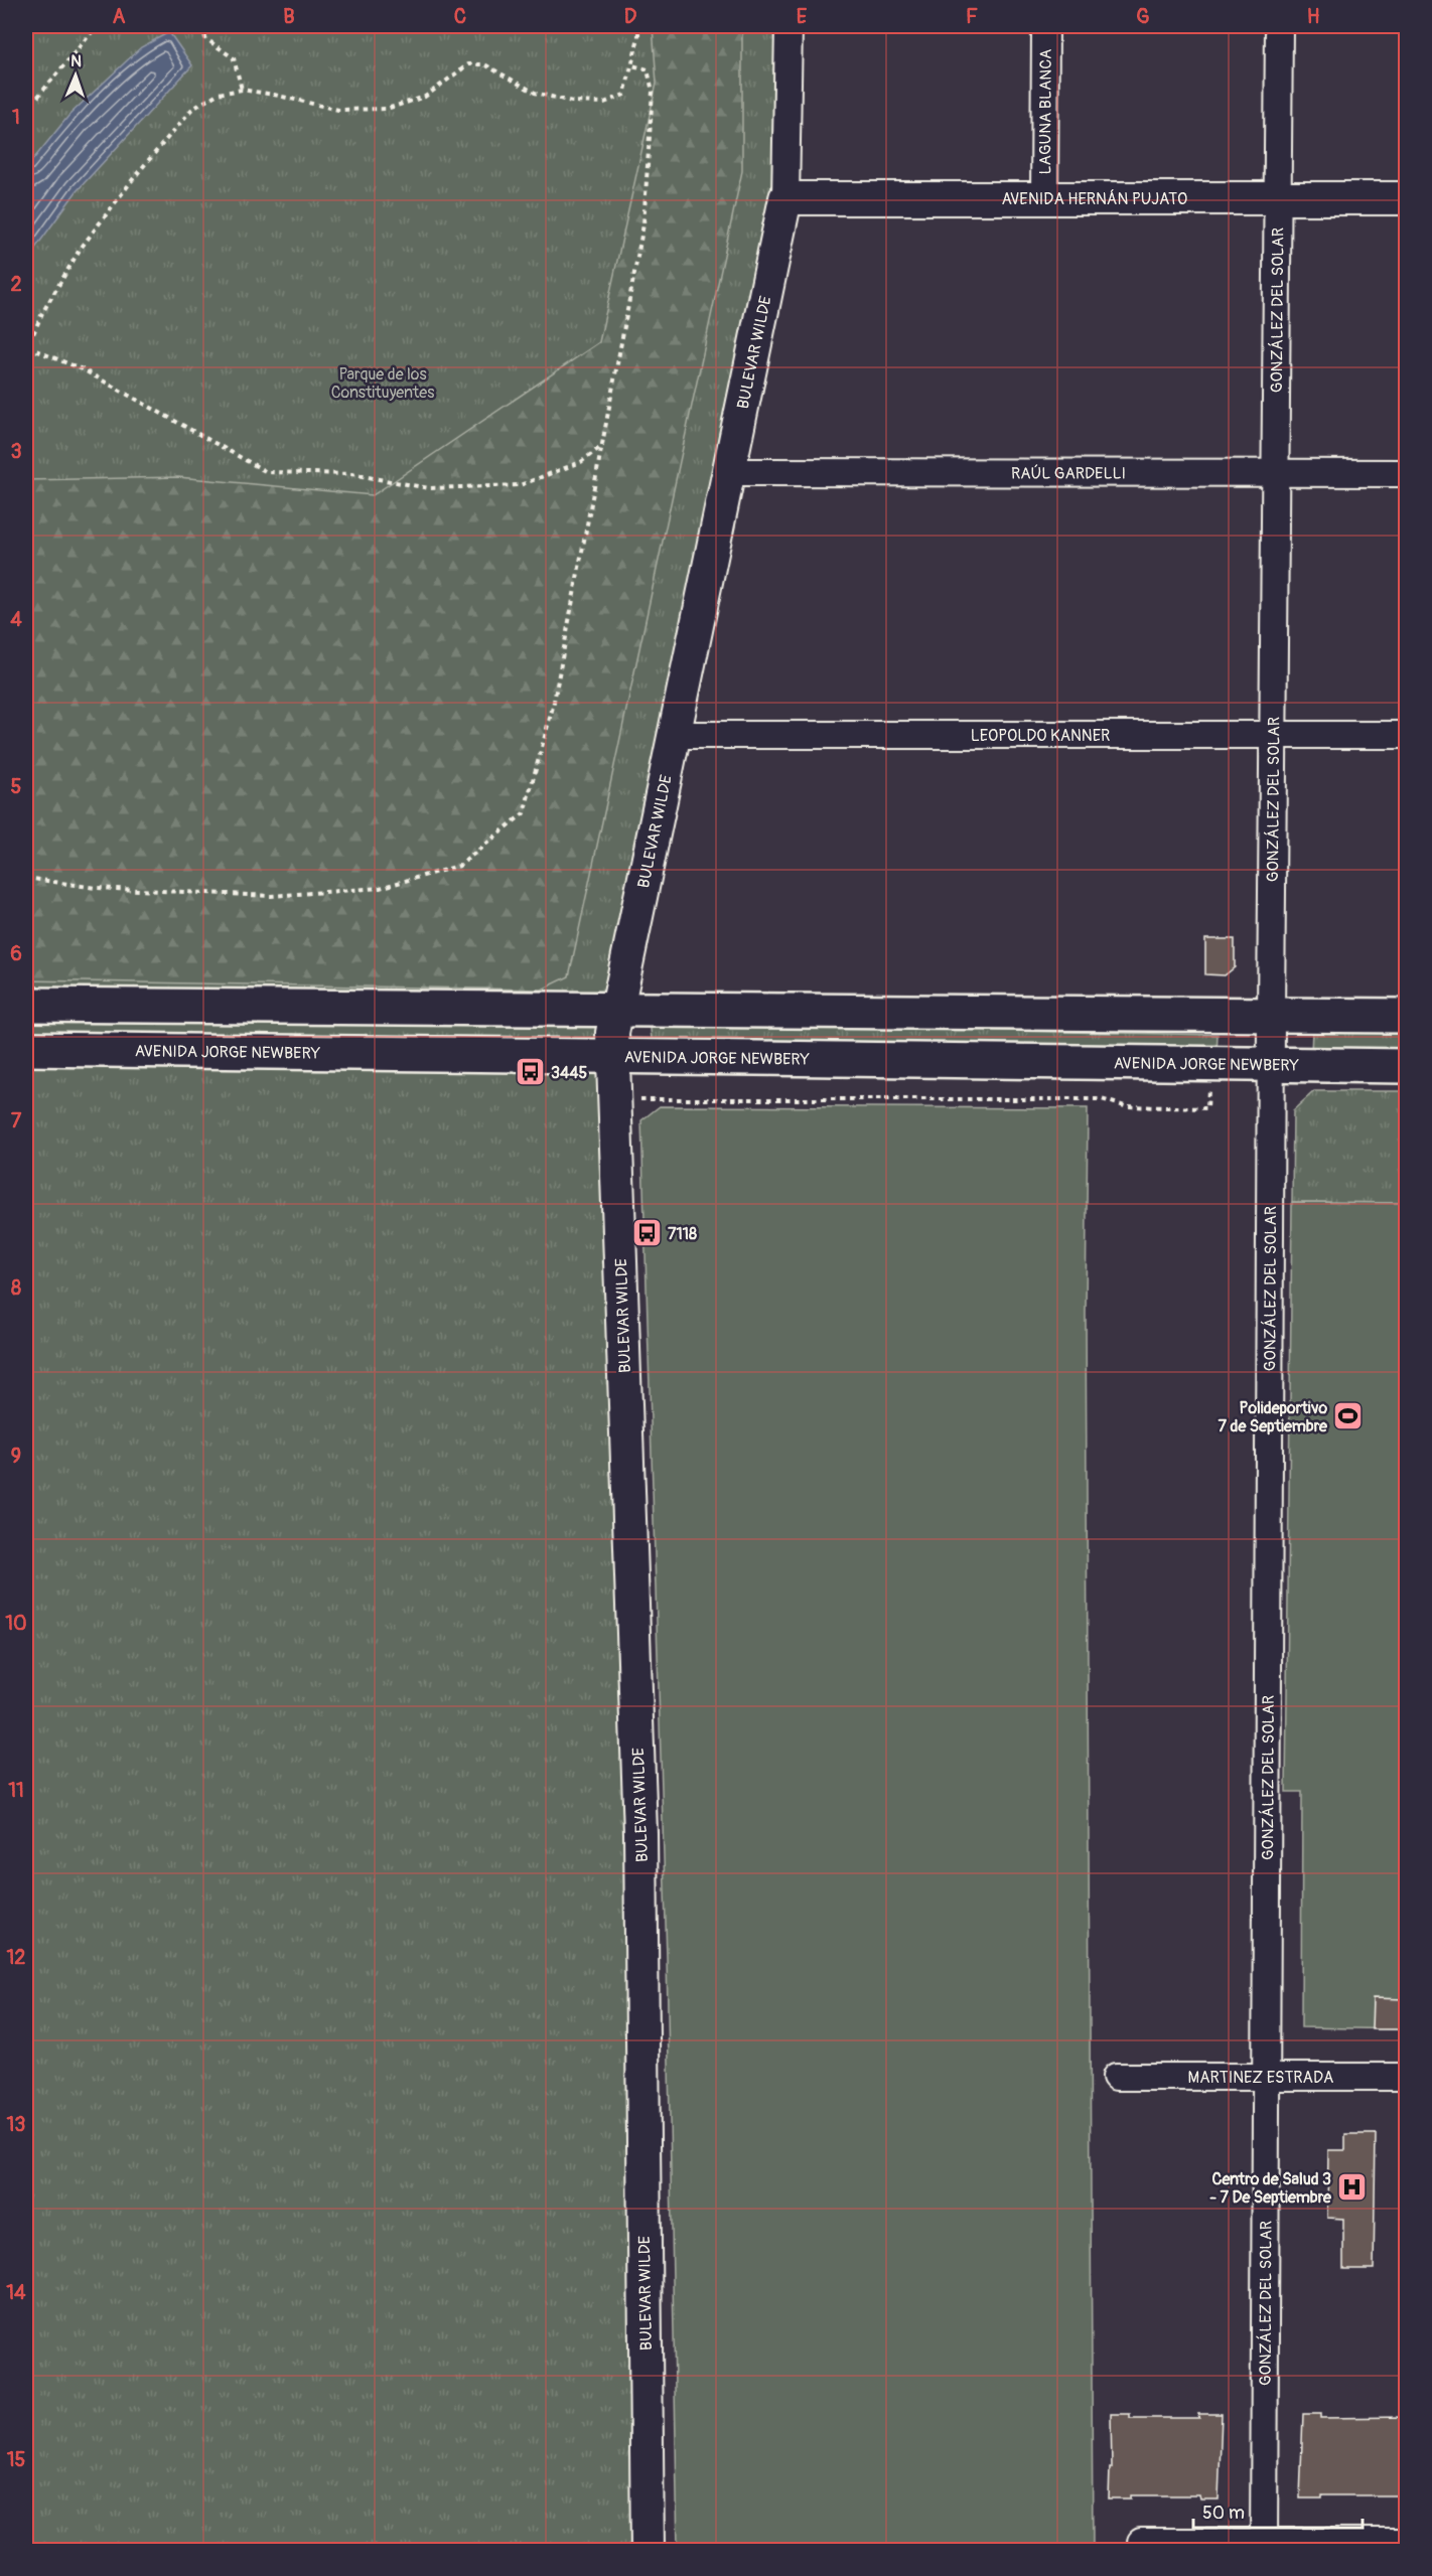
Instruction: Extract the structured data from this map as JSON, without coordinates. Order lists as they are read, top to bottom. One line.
{"streets":{"main road":["AVENIDA JORGE NEWBERY"],"street":["LAGUNA BLANCA","AVENIDA HERNÁN PUJATO","GONZÁLEZ DEL SOLAR","BULEVAR WILDE","RAÚL GARDELLI","LEOPOLDO KANNER","MARTINEZ ESTRADA"]},"crossings":[["LAGUNA BLANCA","AVENIDA HERNÁN PUJATO"],["AVENIDA HERNÁN PUJATO","GONZÁLEZ DEL SOLAR"],["AVENIDA HERNÁN PUJATO","BULEVAR WILDE"],["GONZÁLEZ DEL SOLAR","RAÚL GARDELLI"],["GONZÁLEZ DEL SOLAR","LEOPOLDO KANNER"],["GONZÁLEZ DEL SOLAR","AVENIDA JORGE NEWBERY"],["GONZÁLEZ DEL SOLAR","MARTINEZ ESTRADA"],["BULEVAR WILDE","RAÚL GARDELLI"],["BULEVAR WILDE","LEOPOLDO KANNER"],["BULEVAR WILDE","AVENIDA JORGE NEWBERY"]],"parks":["Parque de los Constituyentes"],"places":{"bus stop":["3445","7118"],"sports":["Polideportivo 7 de Septiembre"],"hospital":["Centro de Salud 3 - 7 De Septiembre"]},"scale_bar":"50 m","north":"top","grid":{"columns":["A","B","C","D","E","F","G","H"],"rows":["1","2","3","4","5","6","7","8","9","10","11","12","13","14","15"]}}
